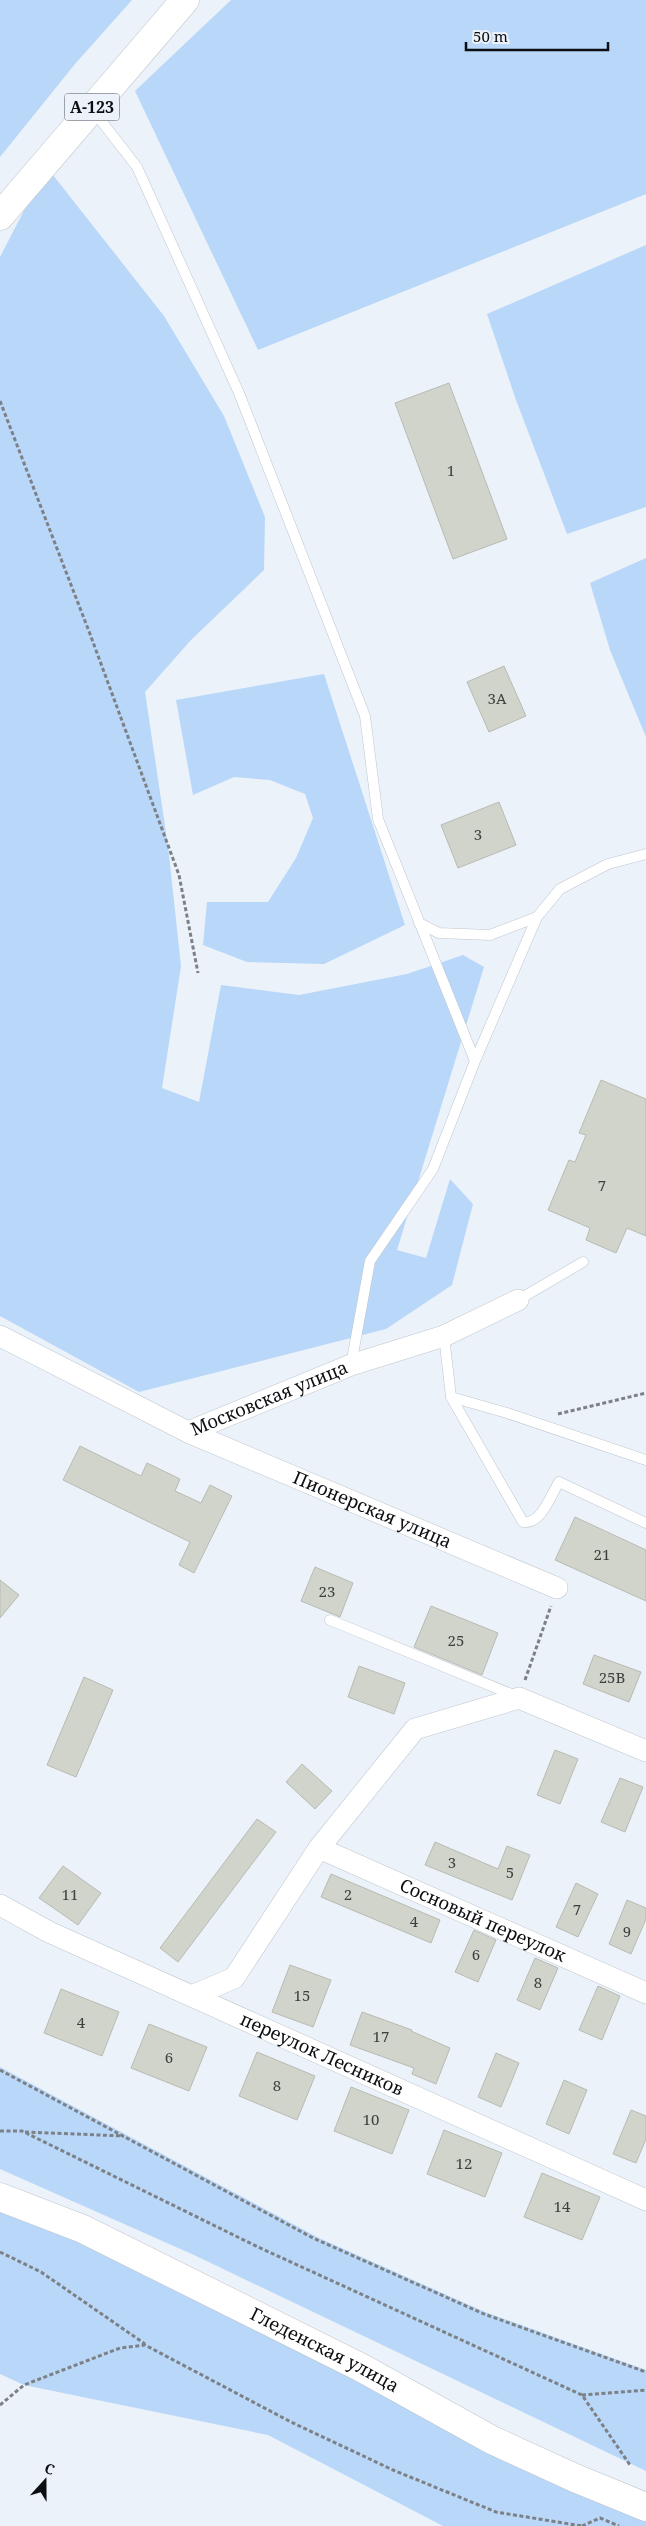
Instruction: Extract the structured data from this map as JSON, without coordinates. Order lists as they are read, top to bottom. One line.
{"streets":{"main road":["А-123","Гледенская улица"],"street":["Московская улица","Пионерская улица","Сосновый переулок","переулок Лесников"]},"crossings":[["Московская улица","Пионерская улица"]],"house_numbers":["1","3А","3","7","21","23","25","25В","3","5","11","2","7","4","9","6","8","15","4","17","6","8","10","12","14"],"scale_bar":"50 m","north":"top"}
